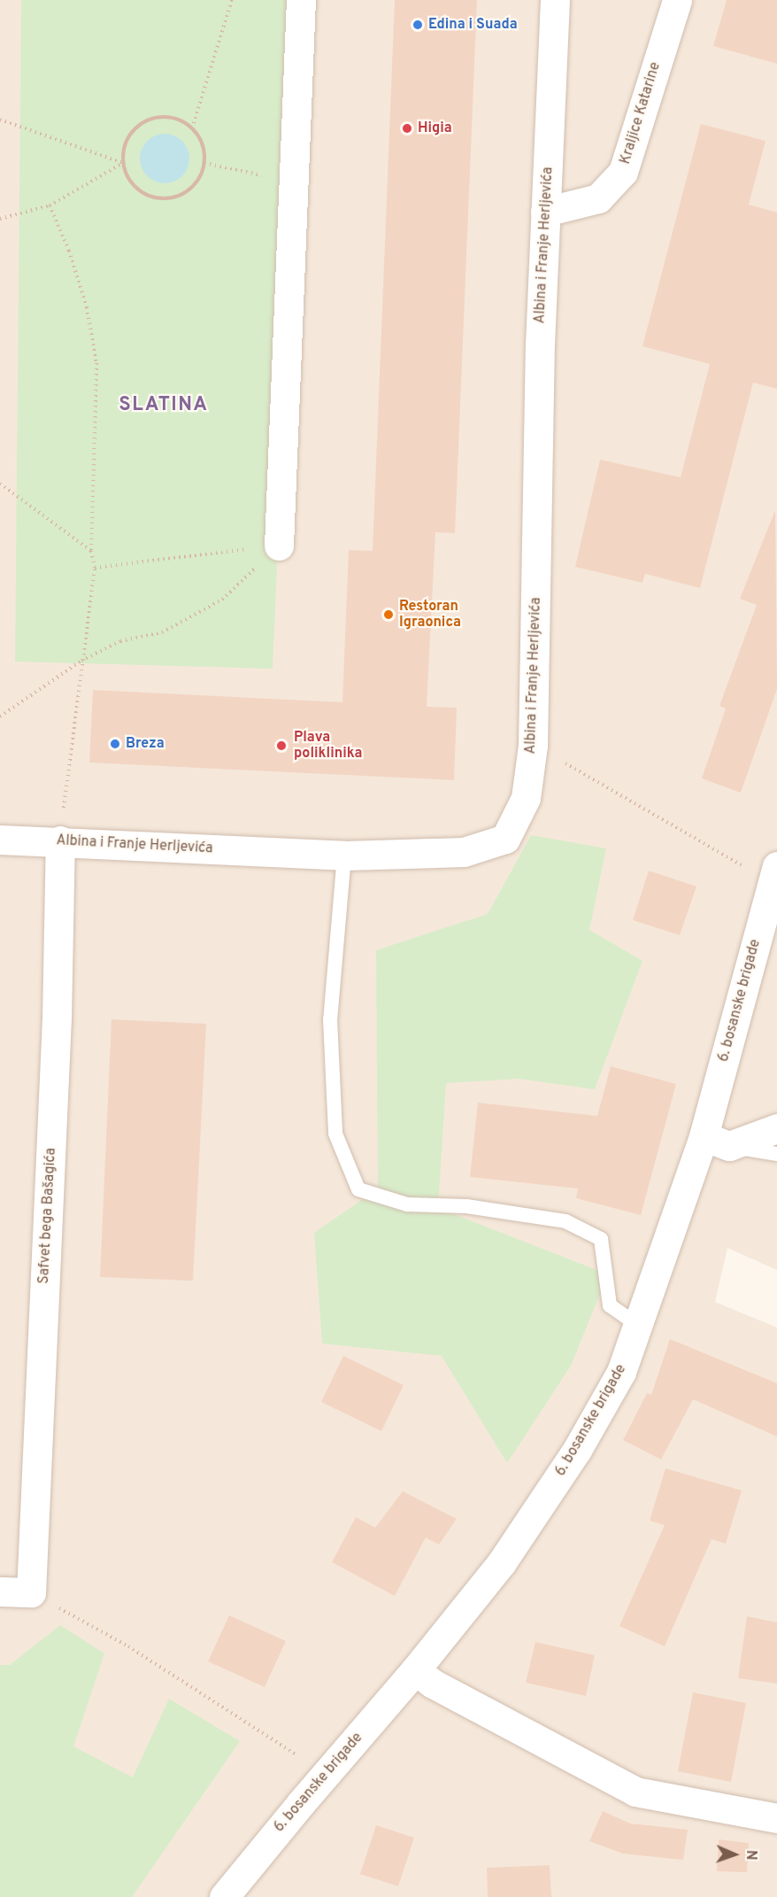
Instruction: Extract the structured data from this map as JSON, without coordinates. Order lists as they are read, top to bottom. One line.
{"streets":{"street":["Kraljice Katarine","Albina i Franje Herljevića","6. bosanske brigade","Safvet bega Bašagića"]},"crossings":[["Kraljice Katarine","Albina i Franje Herljevića"],["Albina i Franje Herljevića","Safvet bega Bašagića"]],"districts":["SLATINA"],"places":["Edina i Suada","Higia","Restoran Igraonica","Breza","Plava poliklinika"],"north":"right"}
